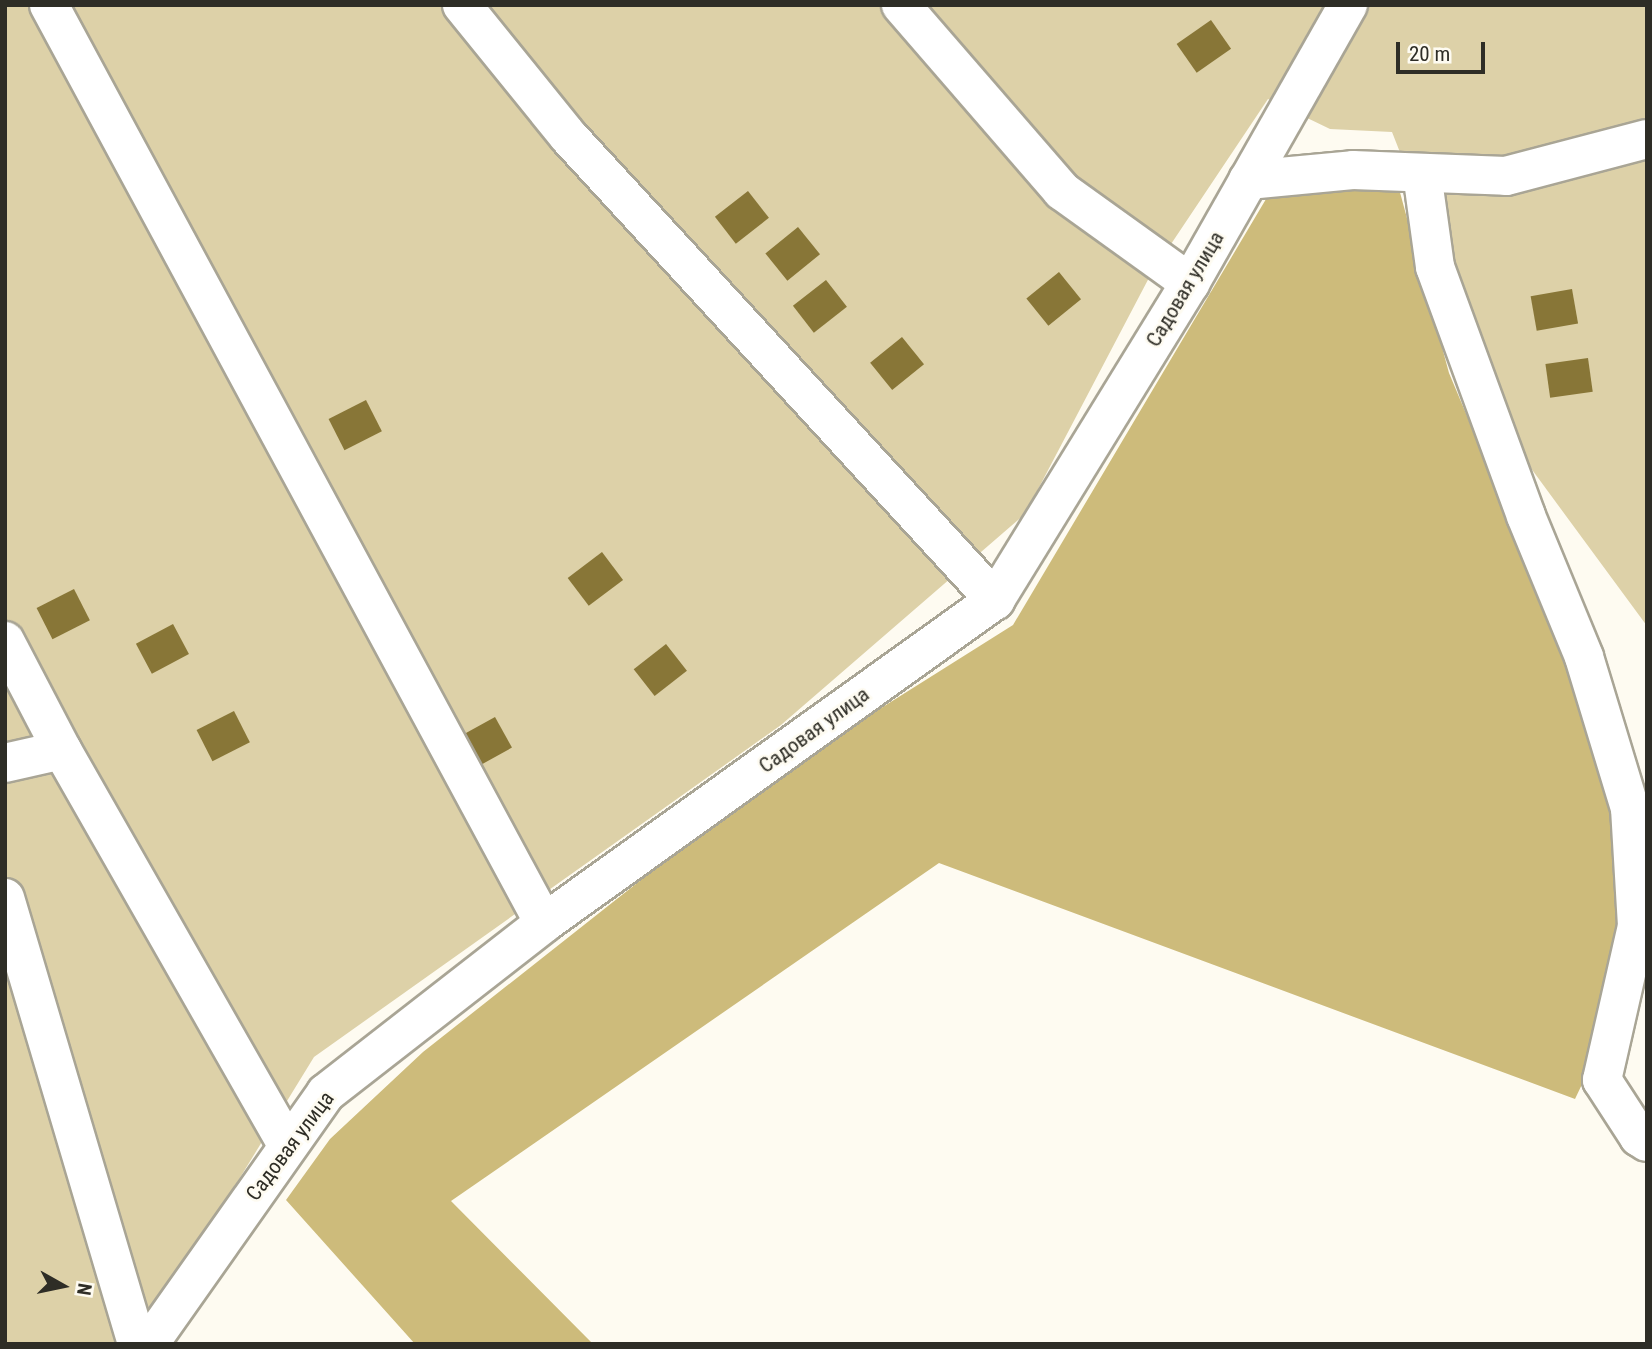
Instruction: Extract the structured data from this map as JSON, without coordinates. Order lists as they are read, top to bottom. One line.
{"streets":{"street":["Садовая улица"]},"scale_bar":"20 m","north":"right"}
